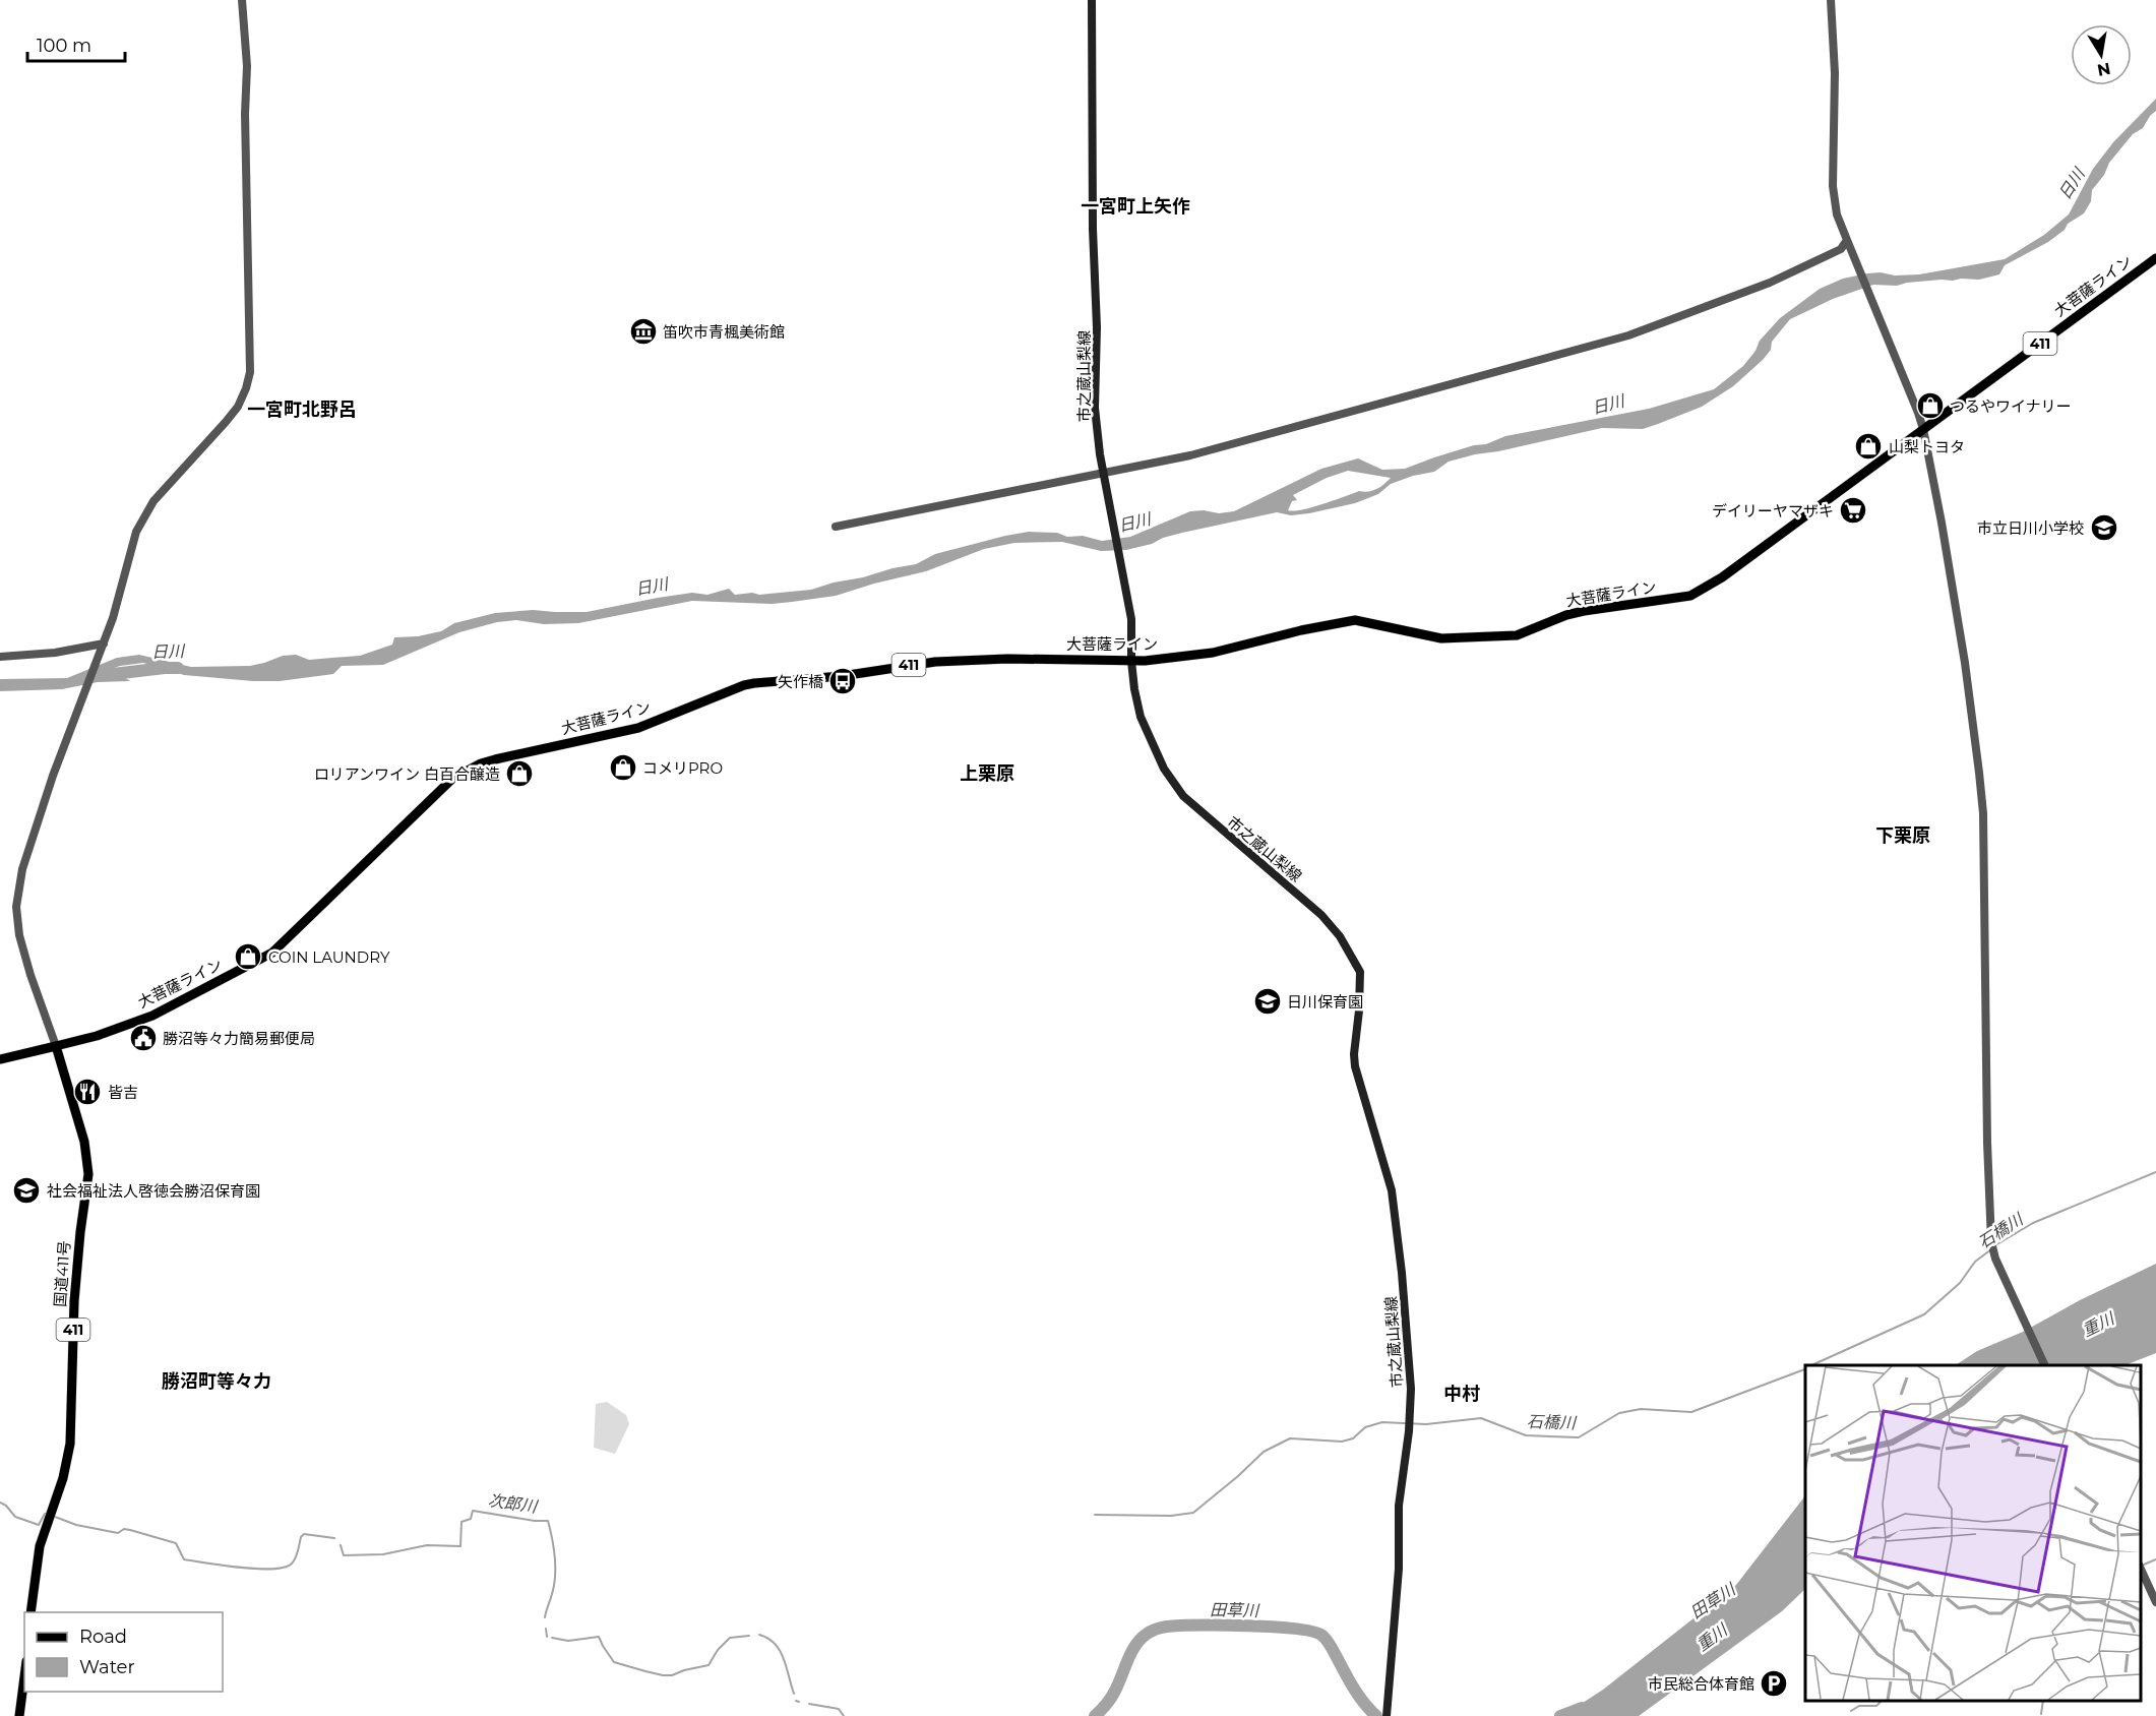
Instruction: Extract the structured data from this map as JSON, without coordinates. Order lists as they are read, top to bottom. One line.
{"streets":{"main road":["大菩薩ライン","411","市之蔵山梨線","国道411号"]},"crossings":[["大菩薩ライン","市之蔵山梨線"],["大菩薩ライン","国道411号"]],"districts":["一宮町上矢作","一宮町北野呂","上栗原","下栗原","勝沼町等々力","中村"],"water":["日川","石橋川","重川","次郎川","田草川"],"places":{"museum":["笛吹市青楓美術館"],"shop":["つるやワイナリー","山梨トヨタ","コメリPRO","ロリアンワイン 白百合醸造","COIN LAUNDRY"],"supermarket":["デイリーヤマザキ"],"school or university":["市立日川小学校","日川保育園","社会福祉法人啓徳会勝沼保育園"],"bus stop":["矢作橋"],"public building":["勝沼等々力簡易郵便局"],"restaurant":["皆吉"],"parking":["市民総合体育館"]},"legend":["Road","Water"],"scale_bar":"100 m","north":"bottom"}
